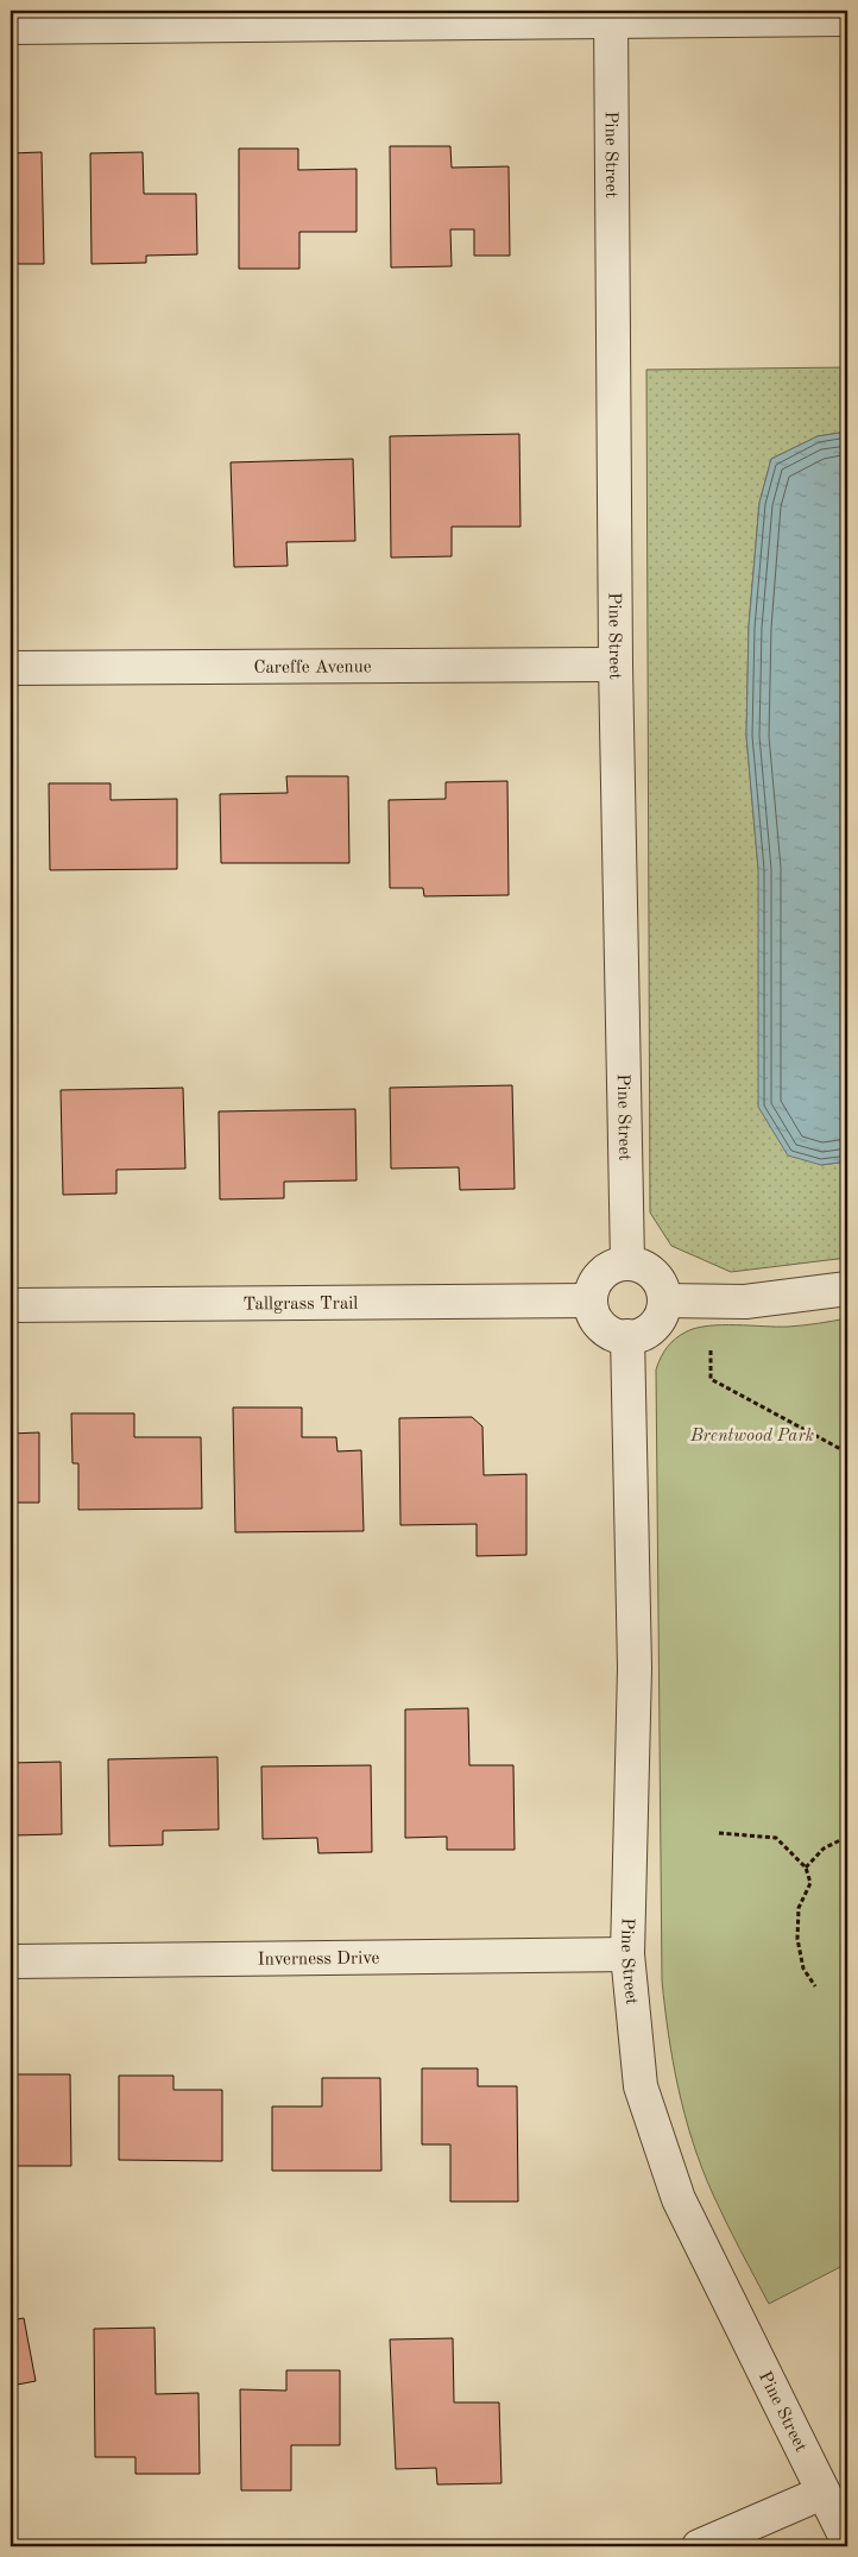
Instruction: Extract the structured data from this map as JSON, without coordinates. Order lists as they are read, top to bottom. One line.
{"streets":{"street":["Pine Street","Careffe Avenue","Tallgrass Trail","Inverness Drive"]},"crossings":[["Pine Street","Careffe Avenue"],["Pine Street","Tallgrass Trail"],["Pine Street","Inverness Drive"]],"parks":["Brentwood Park"]}
